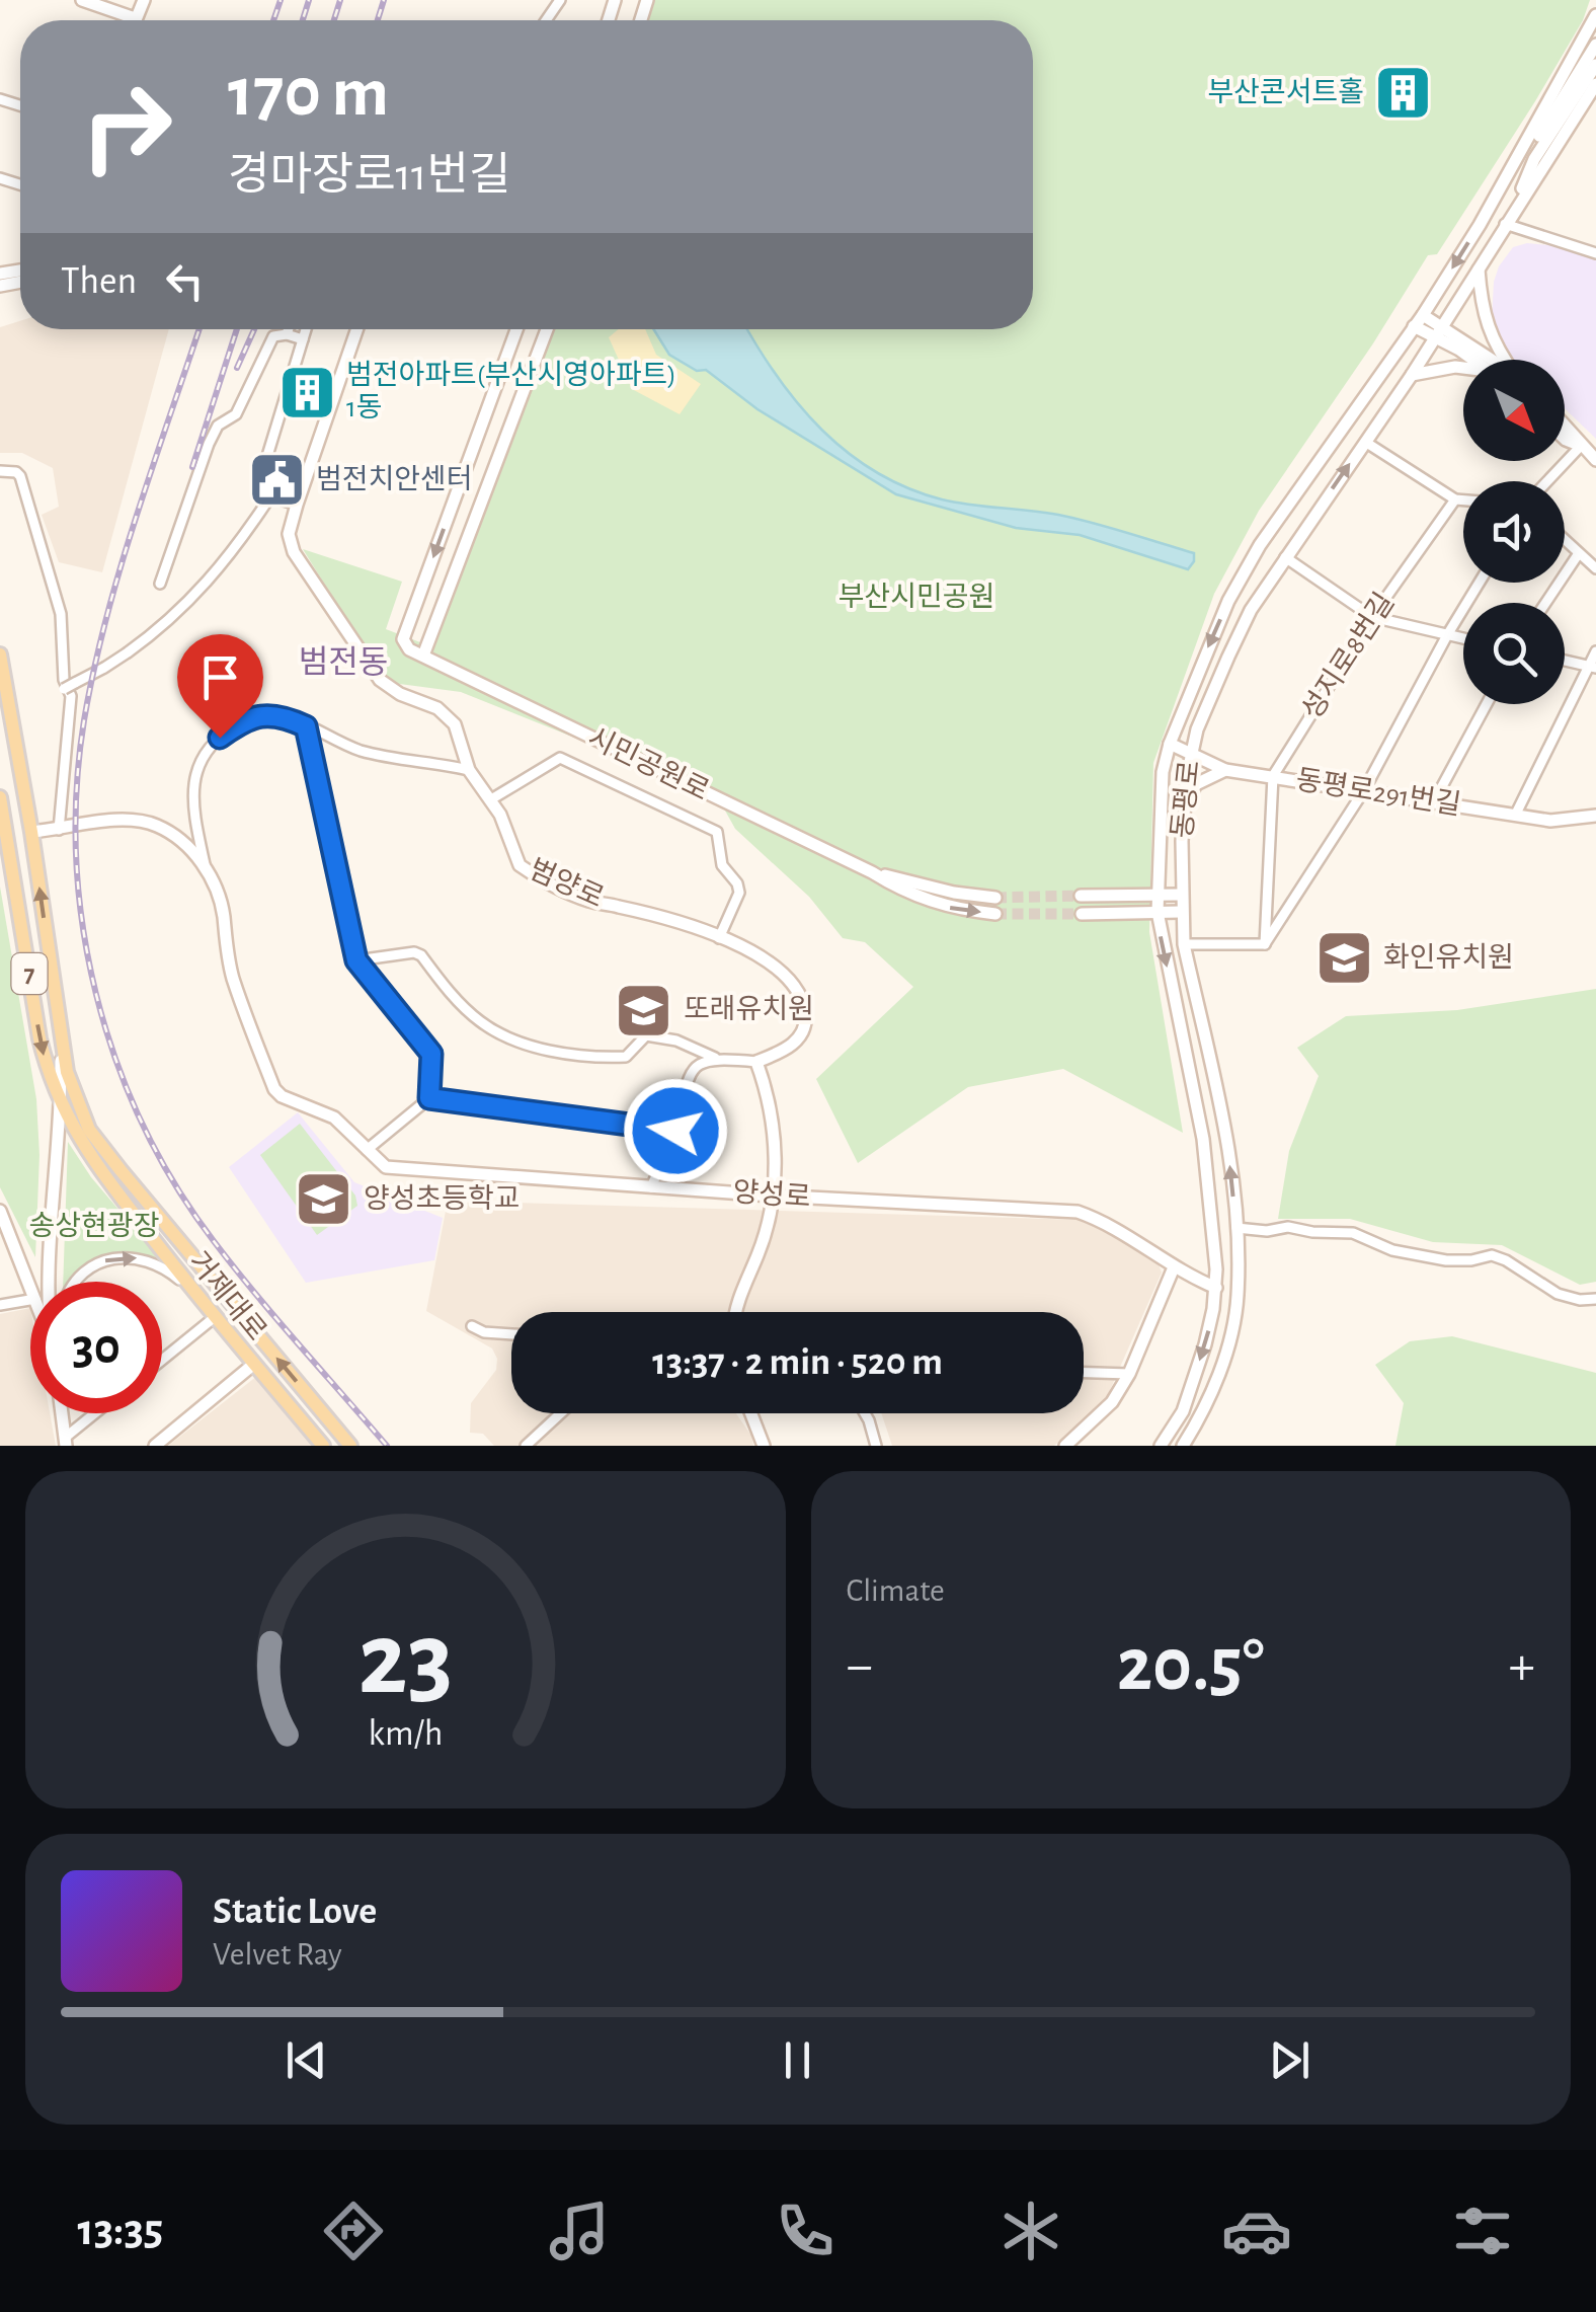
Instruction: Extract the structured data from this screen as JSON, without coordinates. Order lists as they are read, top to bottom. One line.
{"streets":{"main road":["시민공원로","동평로291번길","동평로","범양로","7","양성로","거제대로"],"street":["성지로8번길"]},"crossings":[["성지로8번길","동평로291번길"],["동평로291번길","동평로"],["동평로","양성로"],["7","양성로"],["7","거제대로"]],"districts":["범전동"],"parks":["부산시민공원","송상현광장"],"places":{"building":["부산콘서트홀","범전아파트(부산시영아파트) 1동"],"public building":["범전치안센터"],"school or university":["화인유치원","또래유치원","양성초등학교"]},"north":"bottom right","page":{"turn":["170 m","경마장로11번길"],"then":"Then","limit":"30","trip":"13:37 · 2 min · 520 m","tile":"Climate","heat":["−","20.5°","+"],"song":["Static Love","Velvet Ray"],"tabs":"13:35","gauge":["23","km/h"]}}
